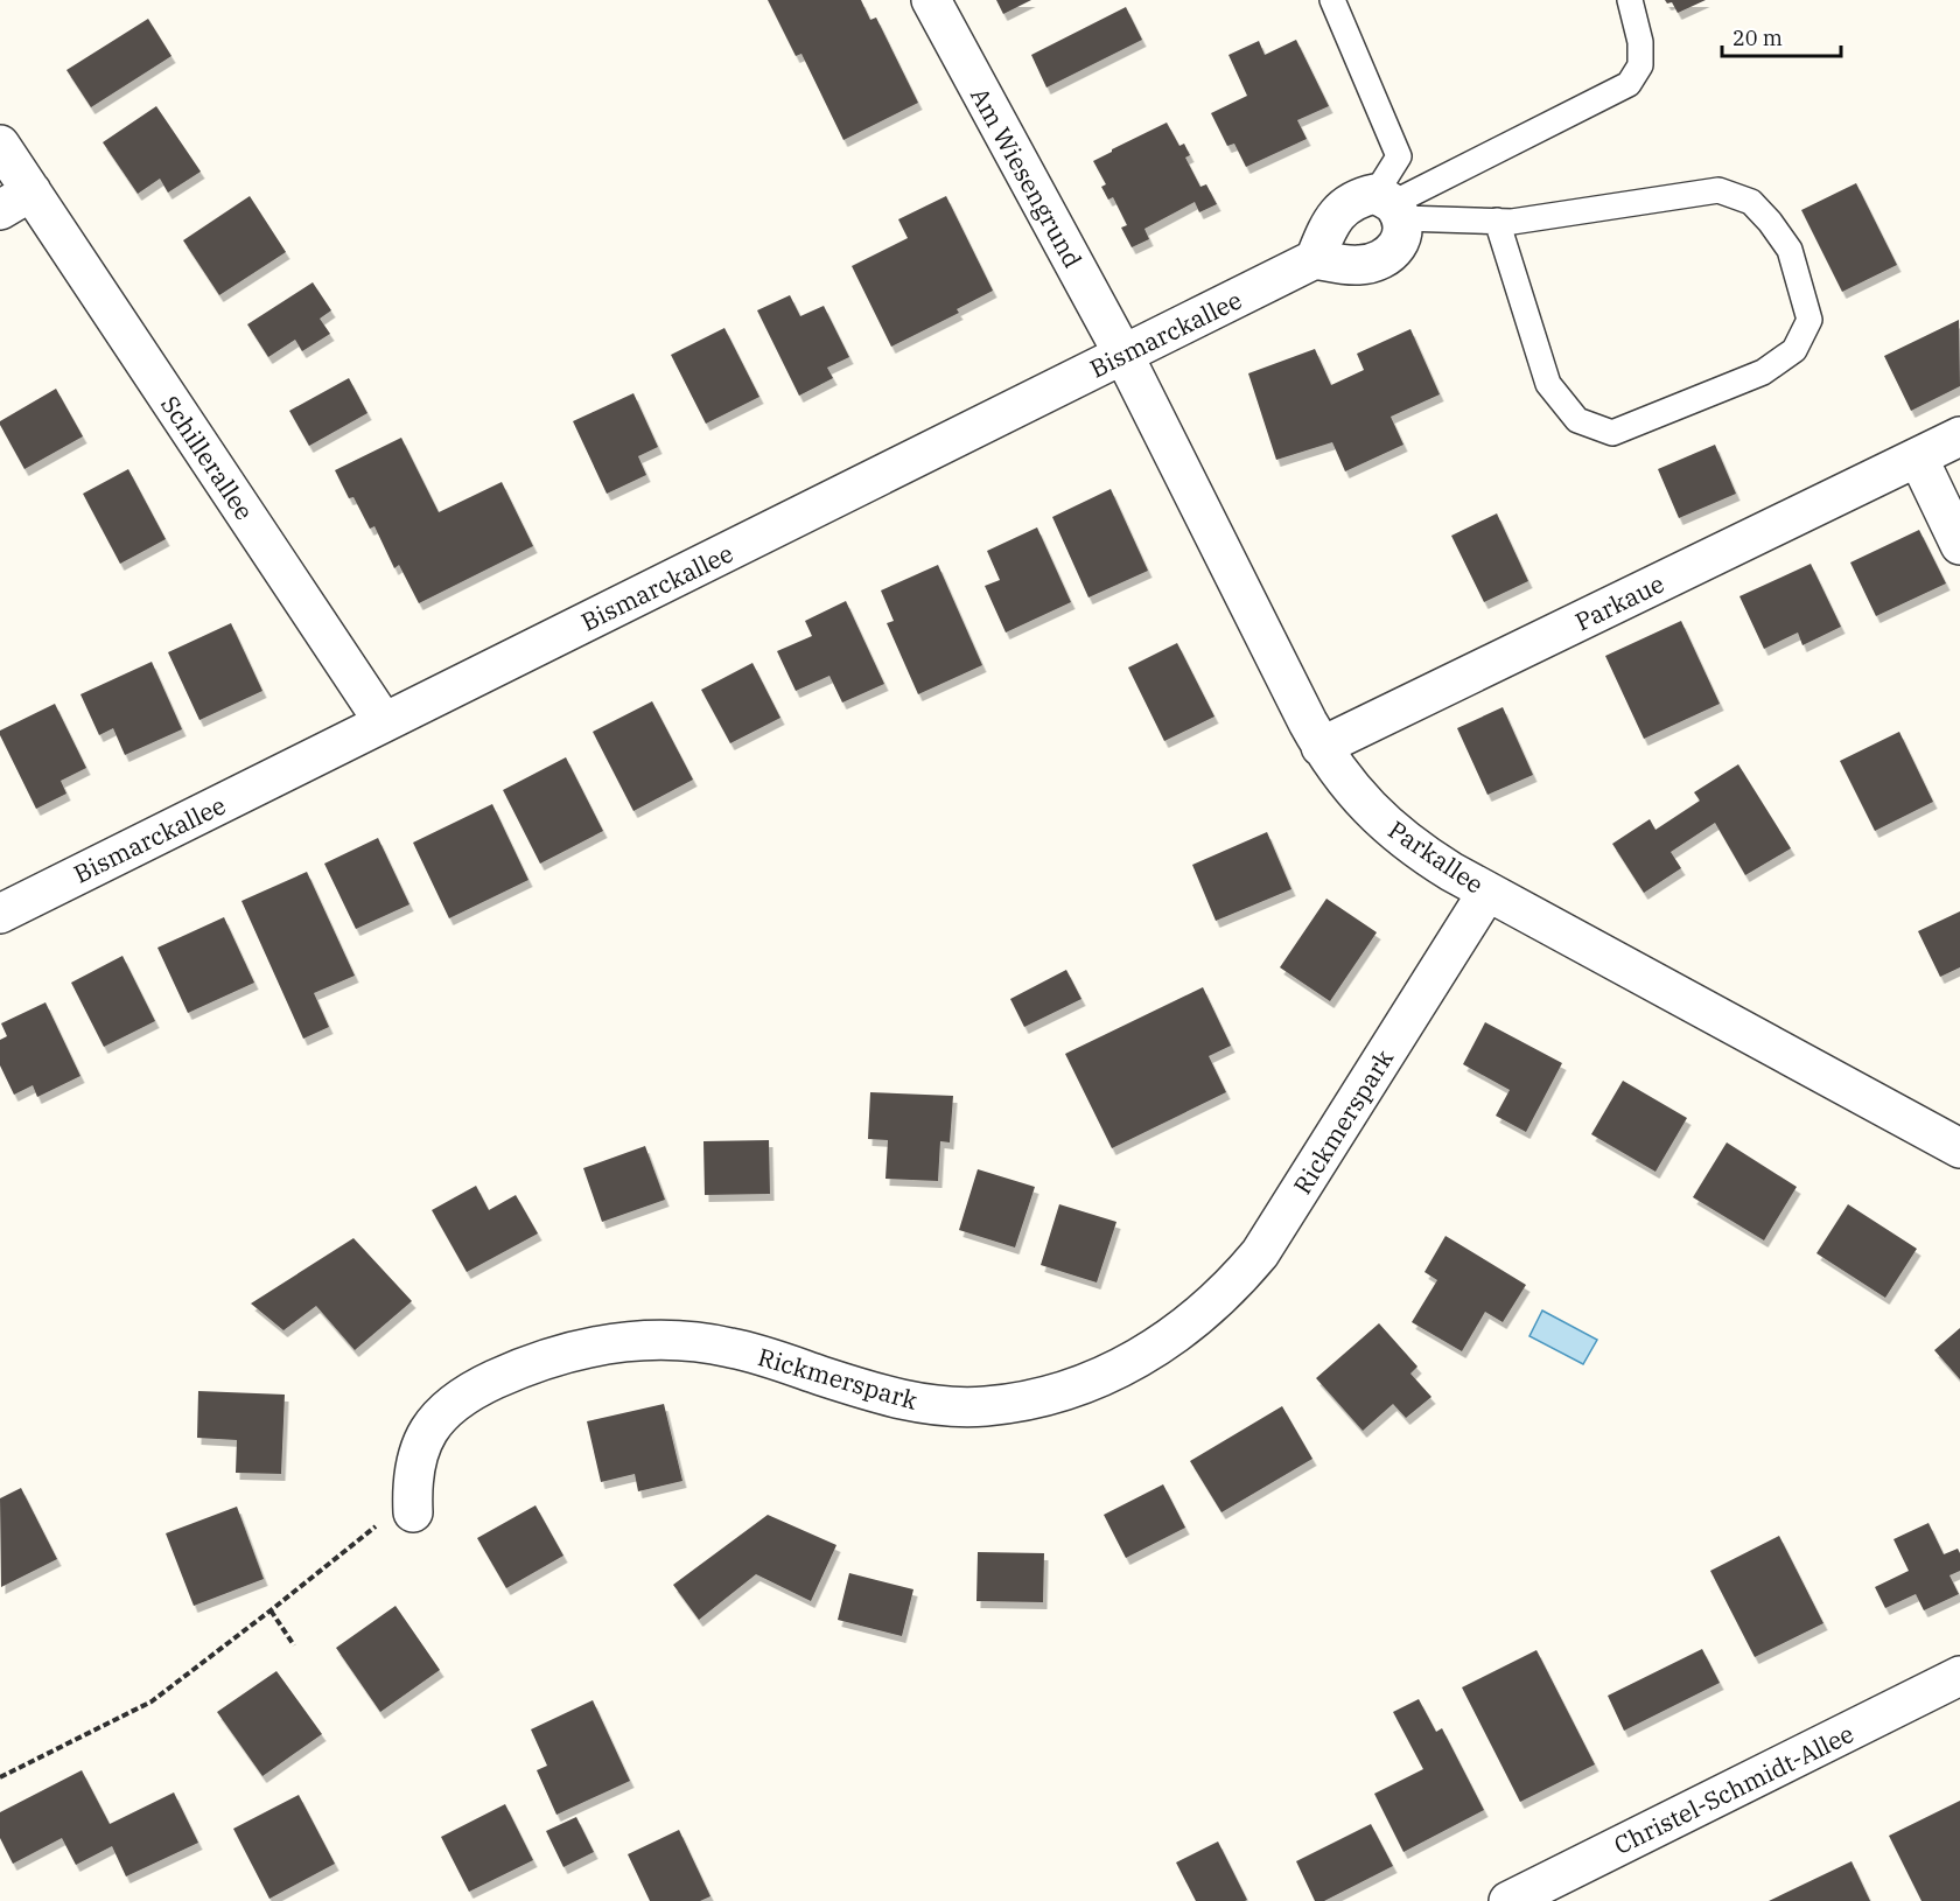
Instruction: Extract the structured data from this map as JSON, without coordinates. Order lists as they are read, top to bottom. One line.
{"streets":{"street":["Am Wiesengrund","Bismarckallee","Schillerallee","Parkaue","Parkallee","Rickmerspark","Christel-Schmidt-Allee"]},"crossings":[["Am Wiesengrund","Bismarckallee"],["Am Wiesengrund","Parkallee"],["Bismarckallee","Schillerallee"],["Bismarckallee","Parkallee"],["Parkaue","Parkallee"],["Parkallee","Rickmerspark"]],"scale_bar":"20 m"}
